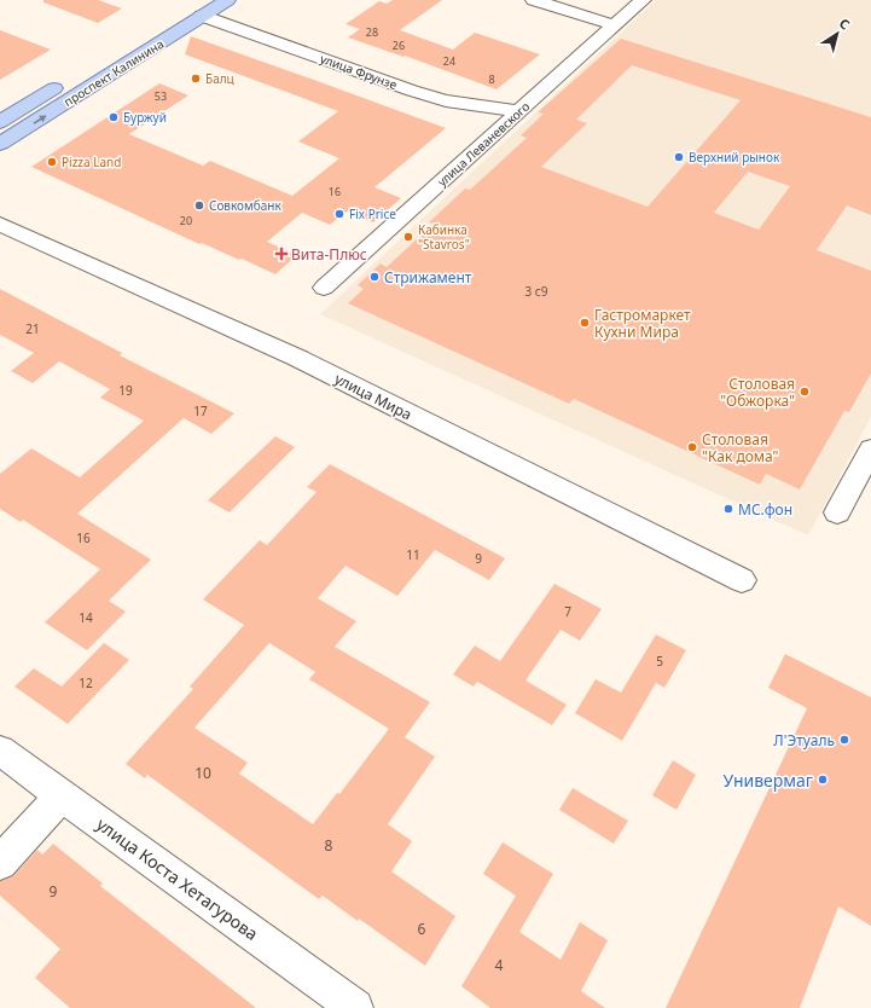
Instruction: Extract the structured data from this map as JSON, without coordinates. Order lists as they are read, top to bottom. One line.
{"streets":{"main road":["проспект Калинина"],"street":["улица Фрунзе","улица Леваневского","улица Мира","улица Коста Хетагурова"]},"crossings":[["улица Фрунзе","проспект Калинина"],["улица Фрунзе","улица Леваневского"]],"places":{"other":["Балц","Буржуй","Верхний рынок","Pizza Land","Совкомбанк","Fix Price","Кабинка \"Stavros\"","Стрижамент","Гастромаркет Кухни Мира","Столовая \"Обжорка\"","Столовая \"Как дома\"","МС.фон","Л'Этуаль","Универмаг"],"health":["Вита-Плюс"]},"house_numbers":["28","26","24","8","53","16","20","3 с9","21","19","17","16","11","9","7","14","5","12","10","8","9","6","4"],"north":"top right"}
